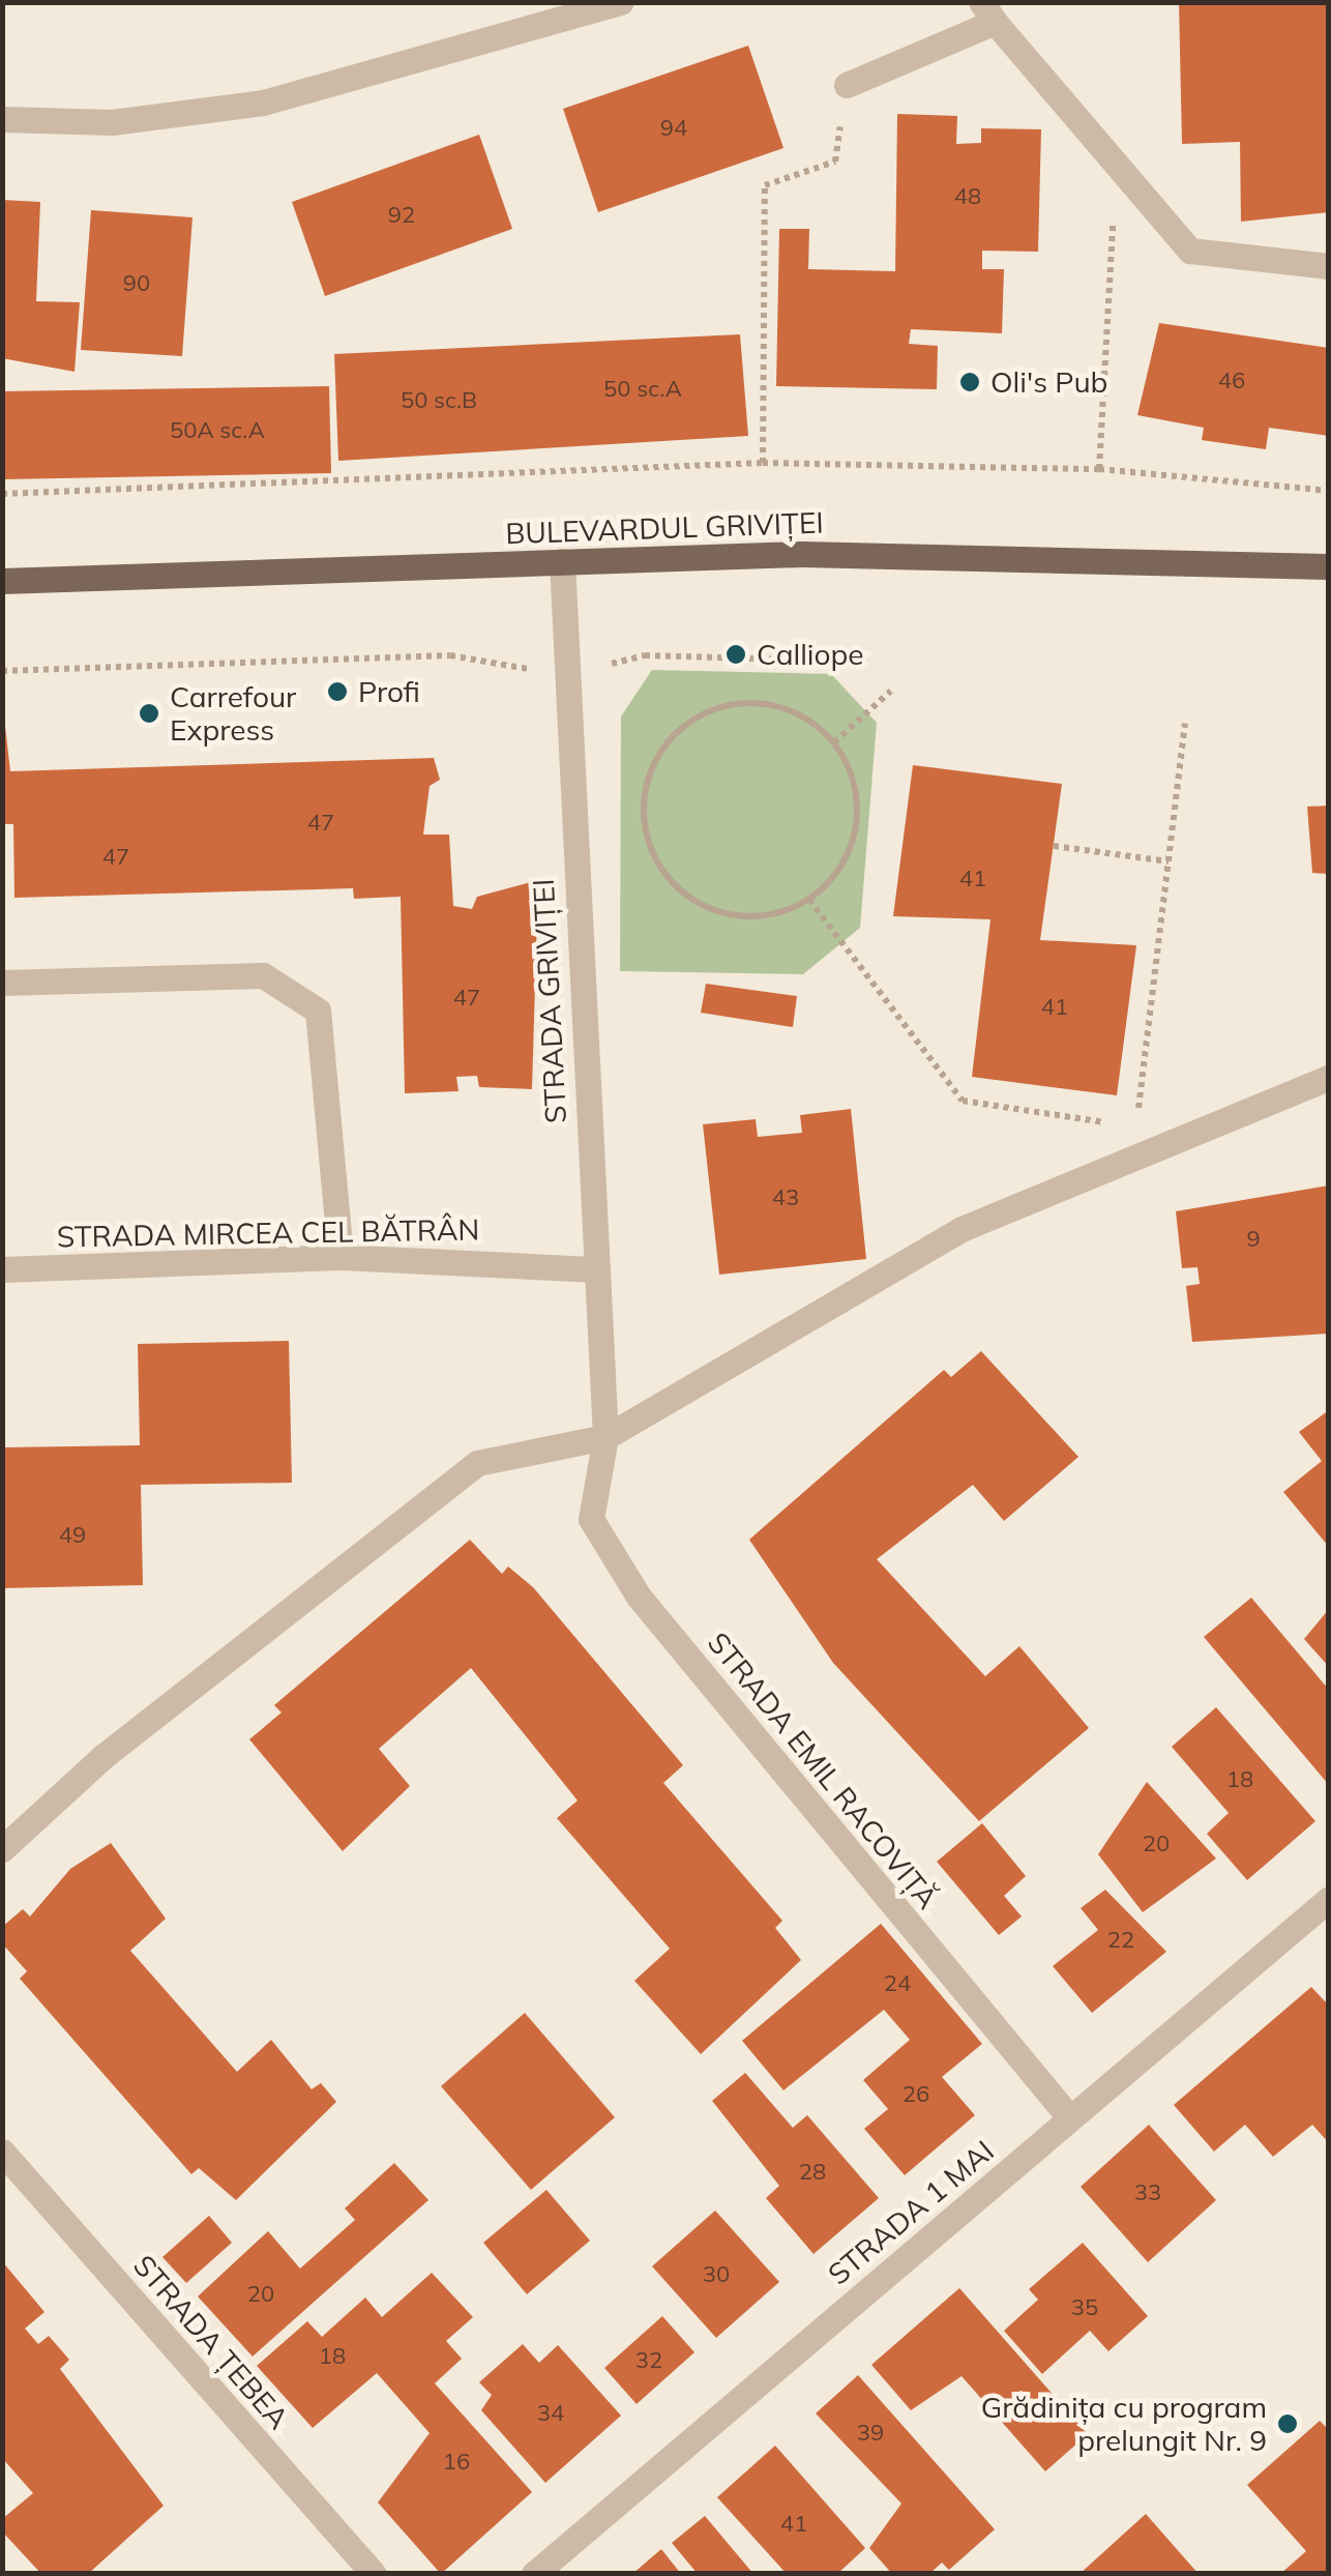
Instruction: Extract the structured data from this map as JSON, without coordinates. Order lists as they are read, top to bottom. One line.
{"streets":{"main road":["BULEVARDUL GRIVIȚEI"],"street":["STRADA GRIVIȚEI","STRADA MIRCEA CEL BĂTRÂN","STRADA EMIL RACOVIȚĂ","STRADA 1 MAI","STRADA ȚEBEA"]},"crossings":[["BULEVARDUL GRIVIȚEI","STRADA GRIVIȚEI"],["STRADA GRIVIȚEI","STRADA MIRCEA CEL BĂTRÂN"],["STRADA GRIVIȚEI","STRADA EMIL RACOVIȚĂ"],["STRADA EMIL RACOVIȚĂ","STRADA 1 MAI"]],"places":["Oli's Pub","Calliope","Profi","Carrefour Express","Grădinița cu program prelungit Nr. 9"],"house_numbers":["94","48","92","90","46","50 sc.A","50 sc.B","50A sc.A","47","47","41","47","41","43","9","49","18","20","22","24","26","28","33","30","20","35","18","32","34","39","16","41"]}
